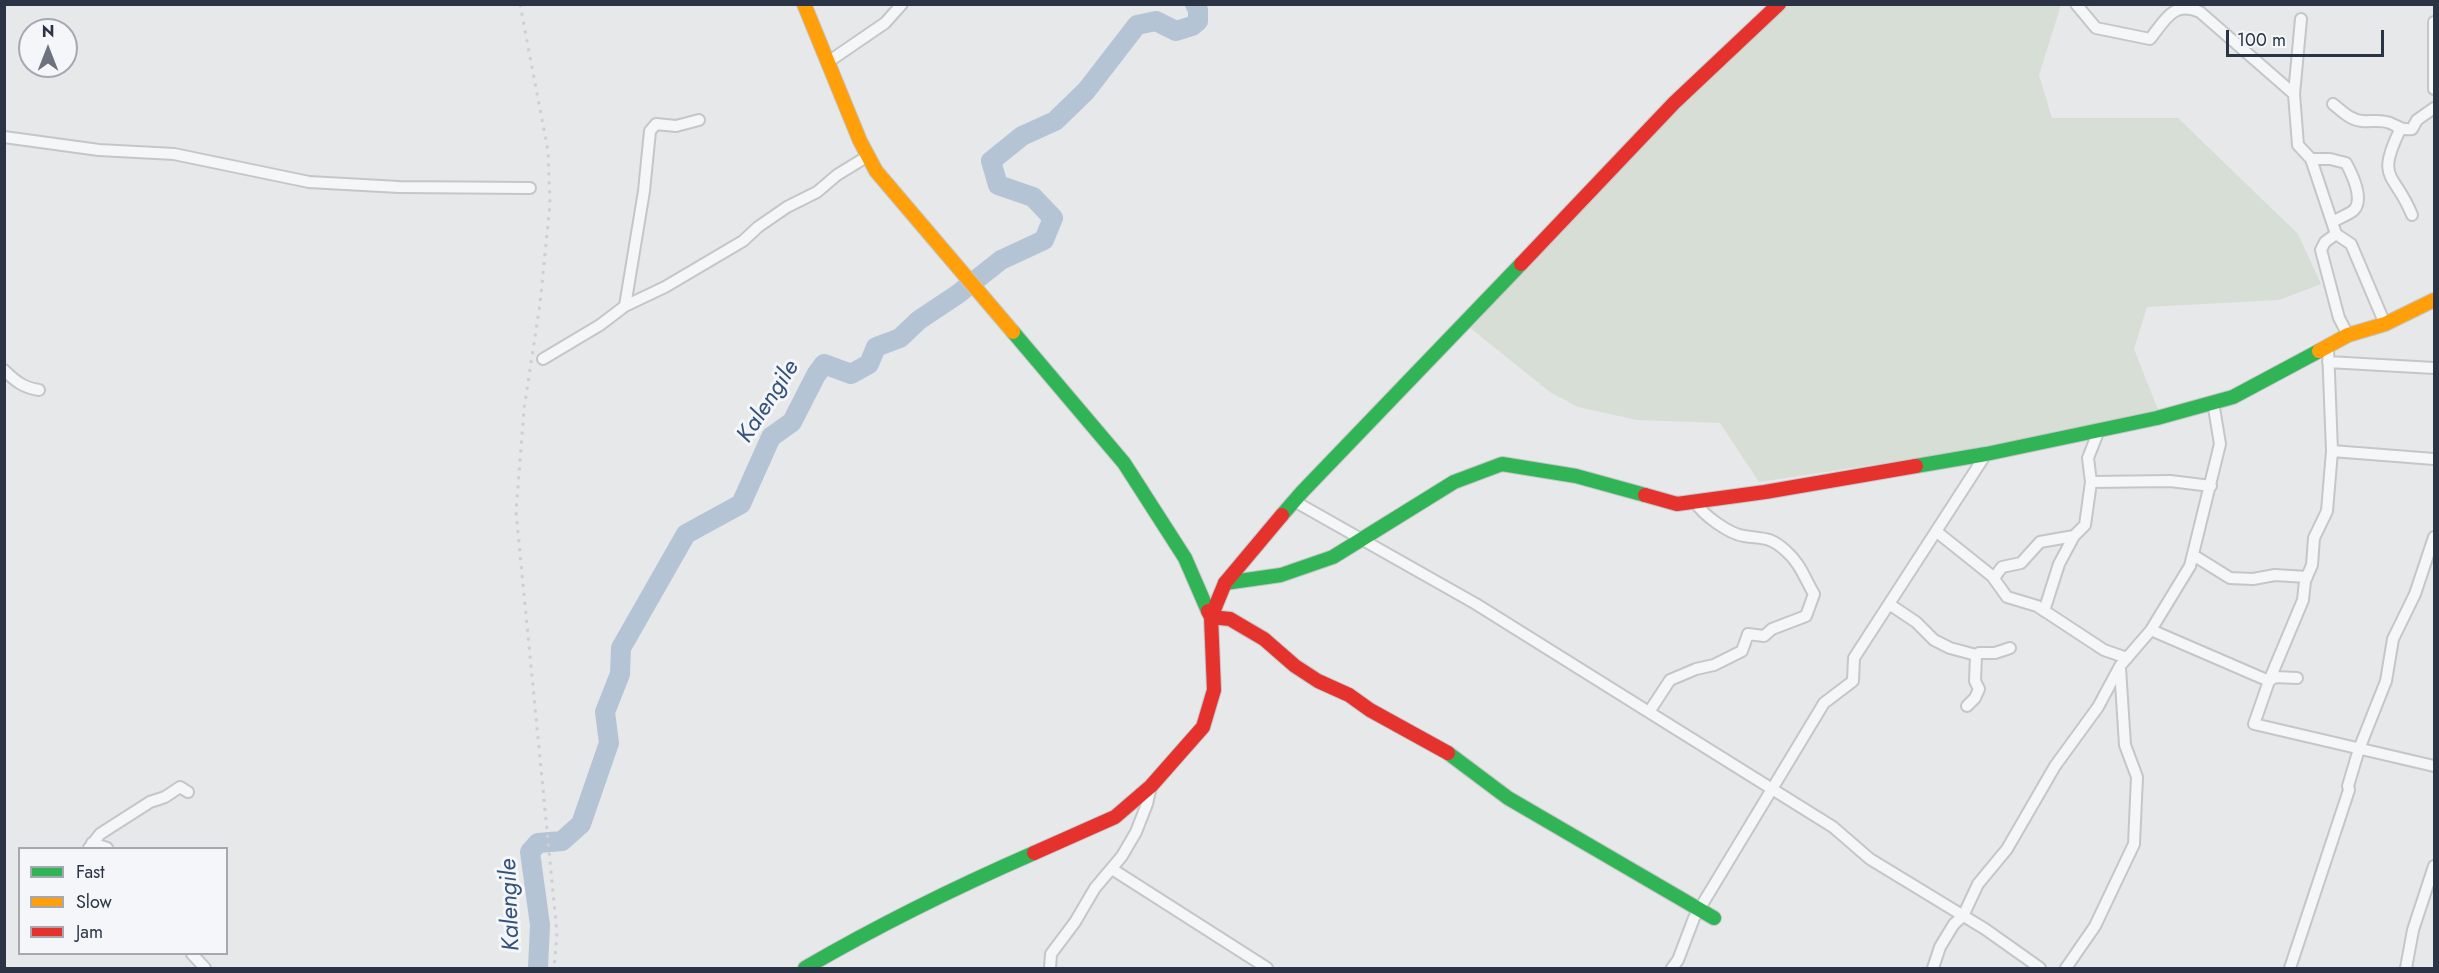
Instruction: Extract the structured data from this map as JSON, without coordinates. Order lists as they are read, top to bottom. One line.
{"water":["Kalengile"],"legend":["Fast","Slow","Jam"],"scale_bar":"100 m","north":"top"}
